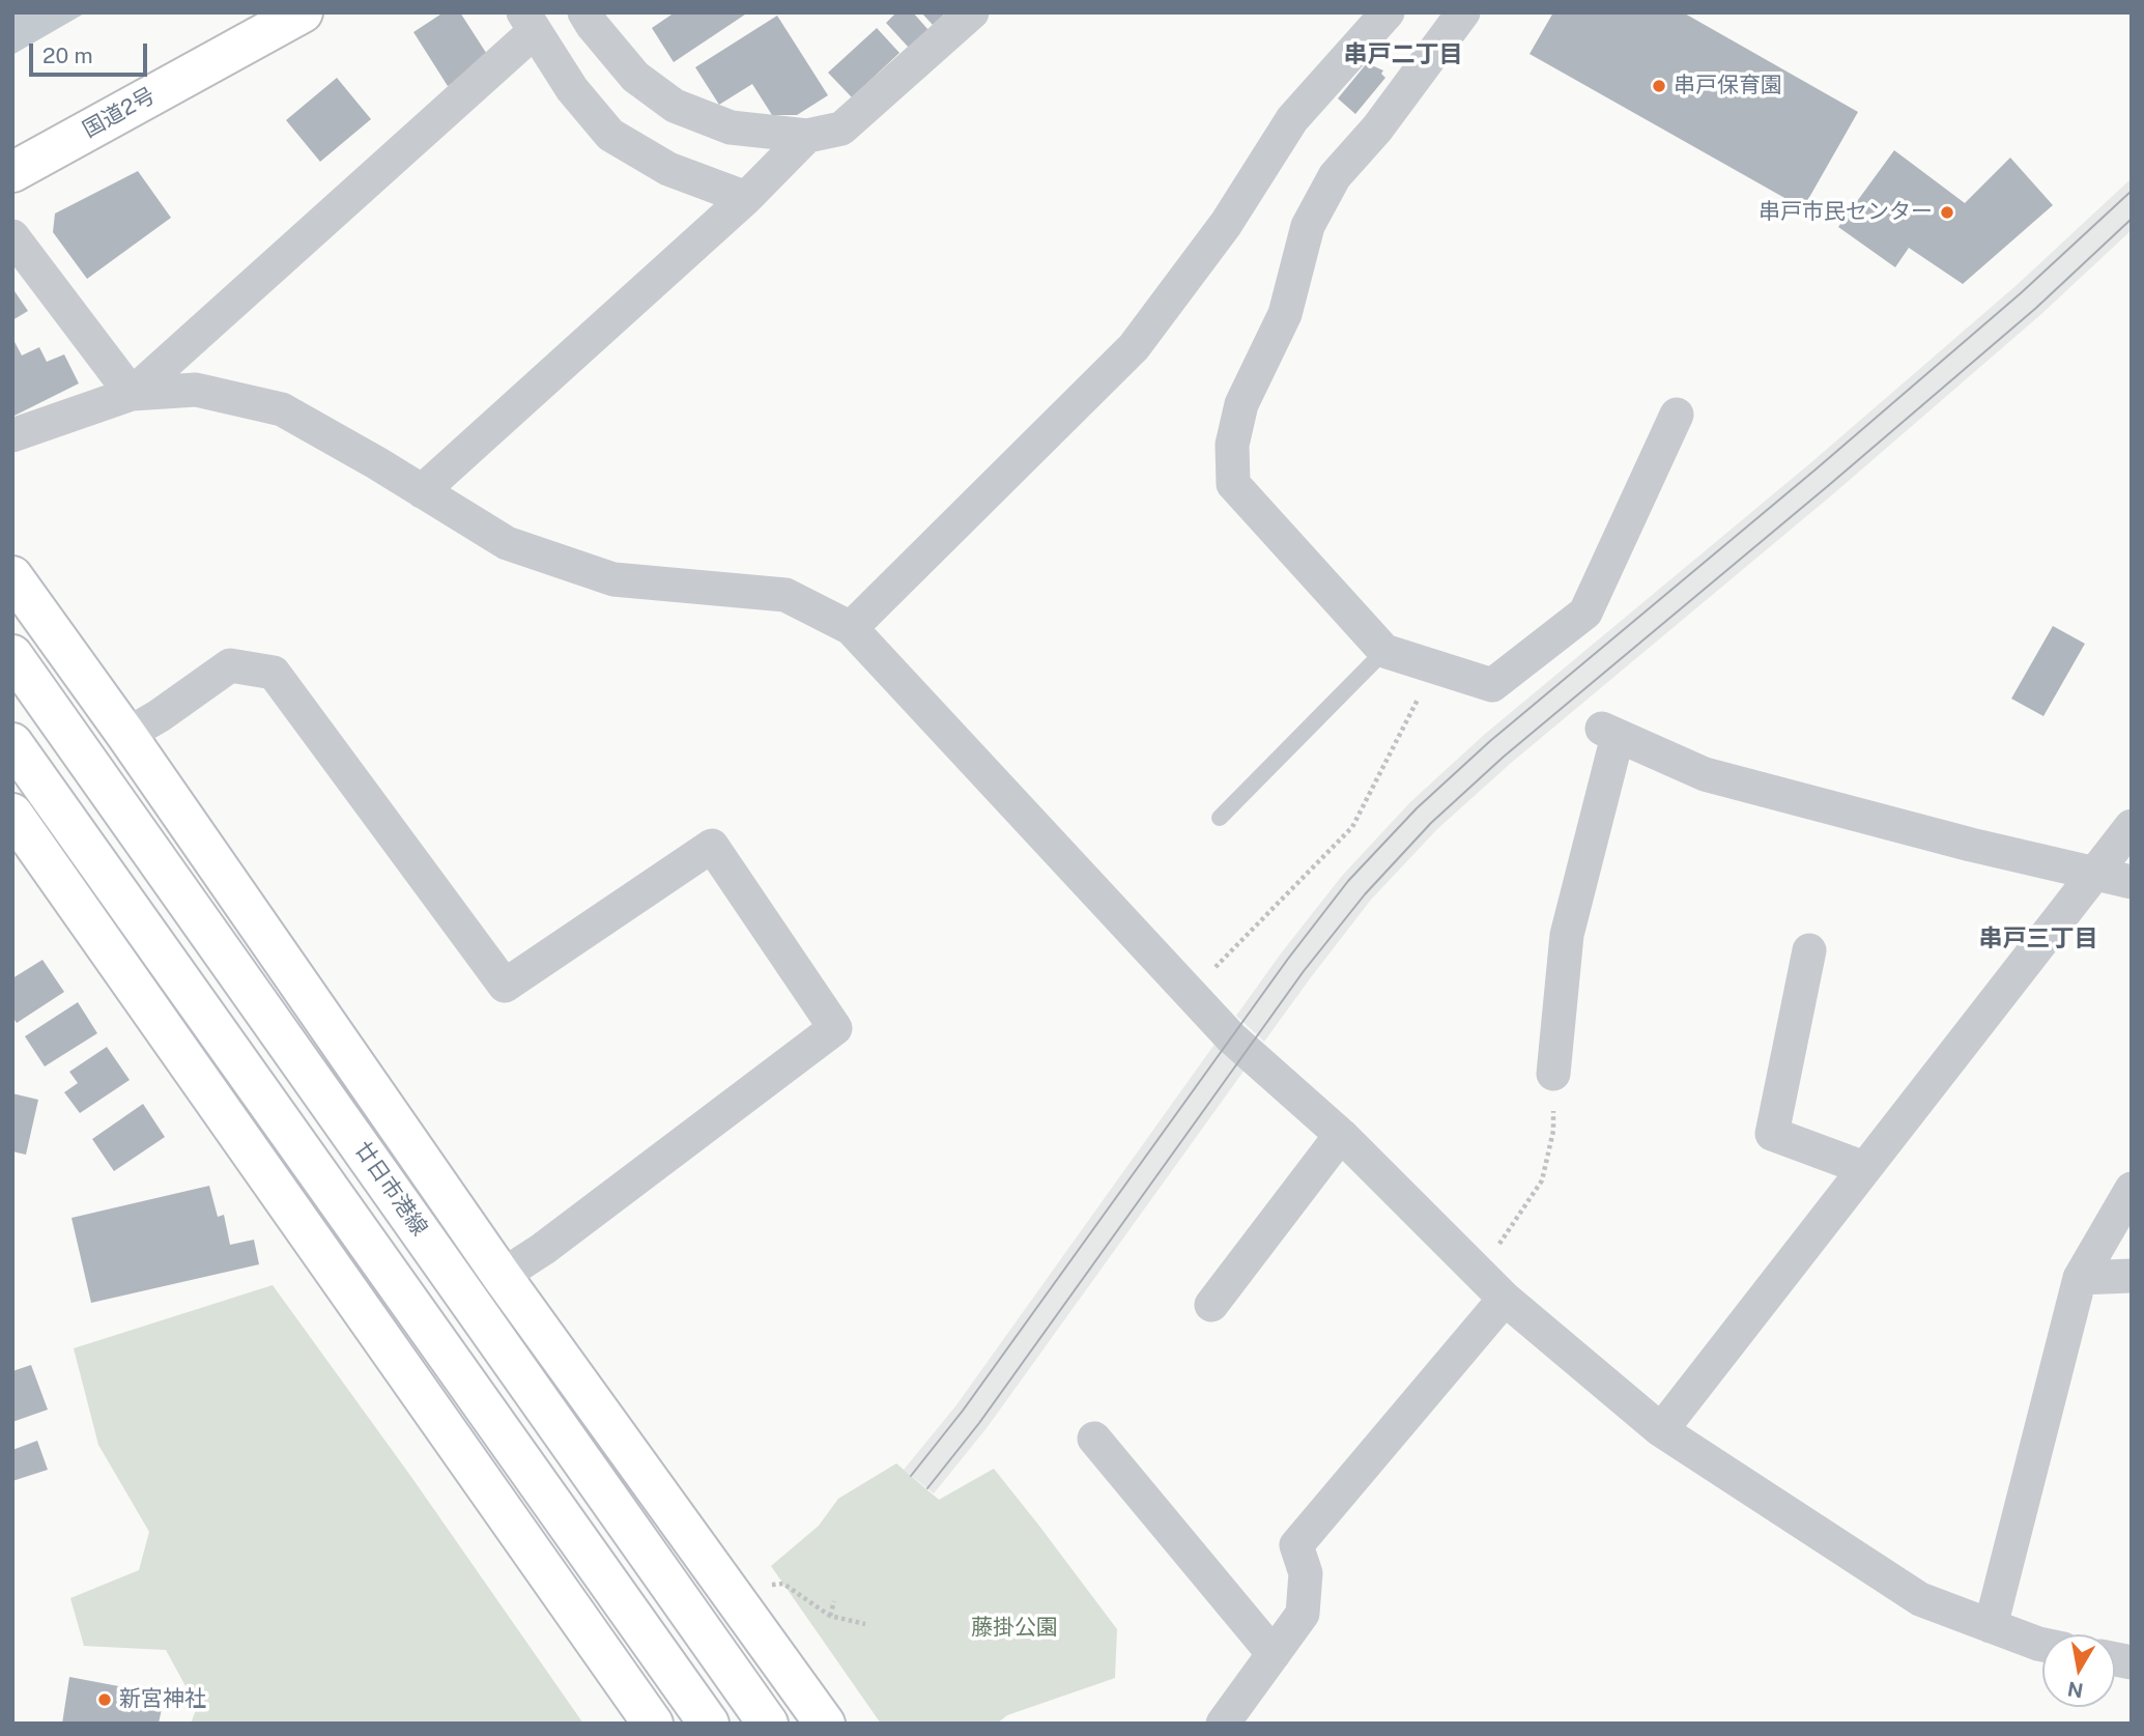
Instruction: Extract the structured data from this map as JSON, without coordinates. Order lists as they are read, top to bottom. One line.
{"streets":{"main road":["国道2号","廿日市港線"]},"districts":["串戸二丁目","串戸三丁目"],"parks":["藤掛公園"],"places":["串戸保育園","串戸市民センター","新宮神社"],"scale_bar":"20 m","north":"bottom"}
